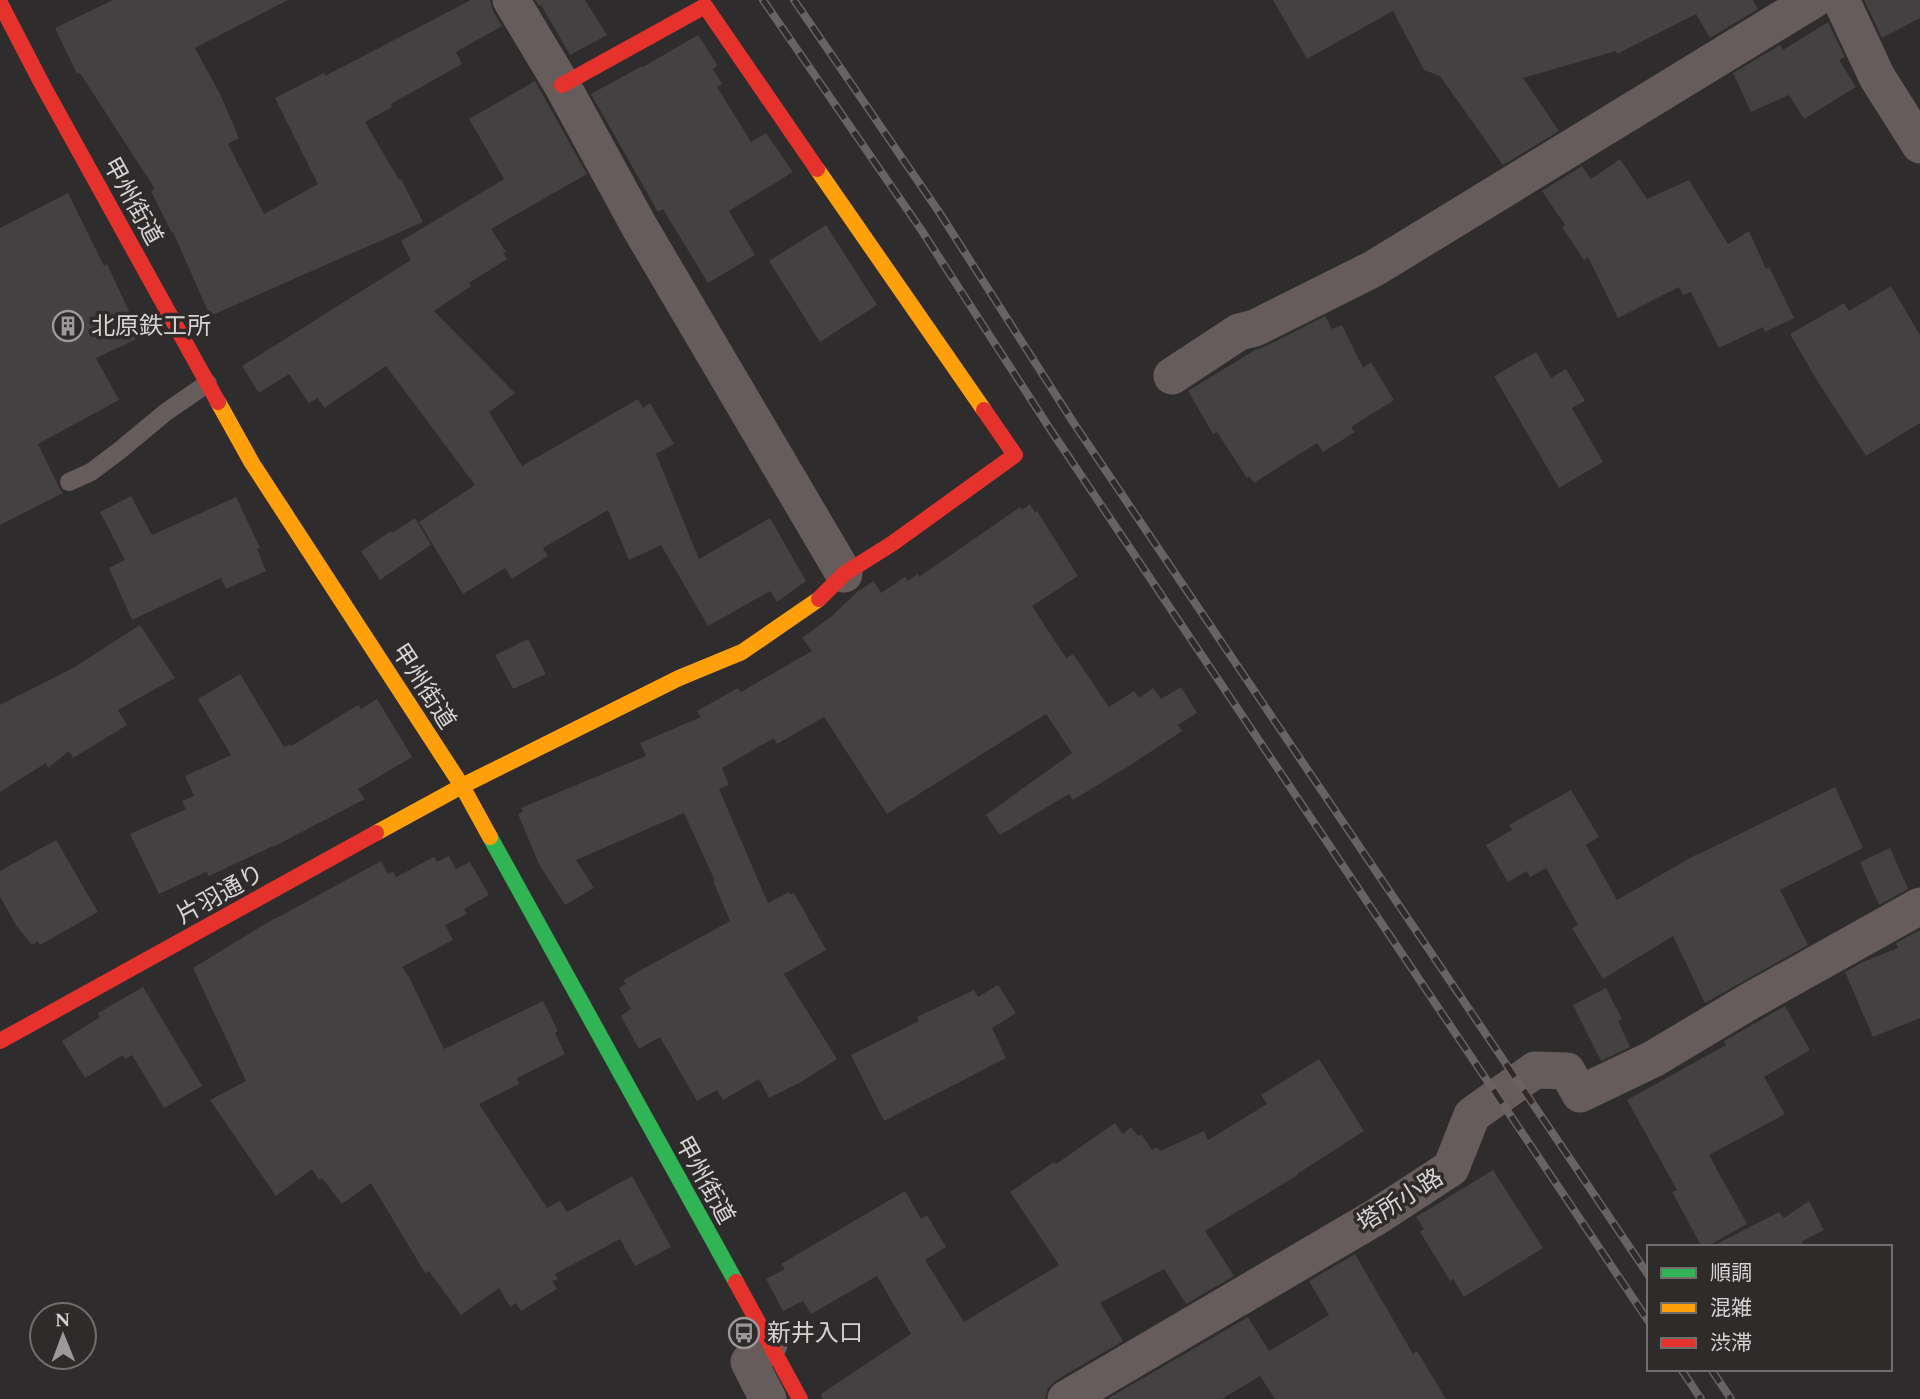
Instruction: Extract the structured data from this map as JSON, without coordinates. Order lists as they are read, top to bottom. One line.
{"streets":{"main road":["甲州街道","片羽通り"],"street":["塔所小路"]},"crossings":[["甲州街道","片羽通り"]],"places":{"building":["北原鉄工所"],"bus stop":["新井入口"]},"legend":["順調","混雑","渋滞"],"north":"top"}
